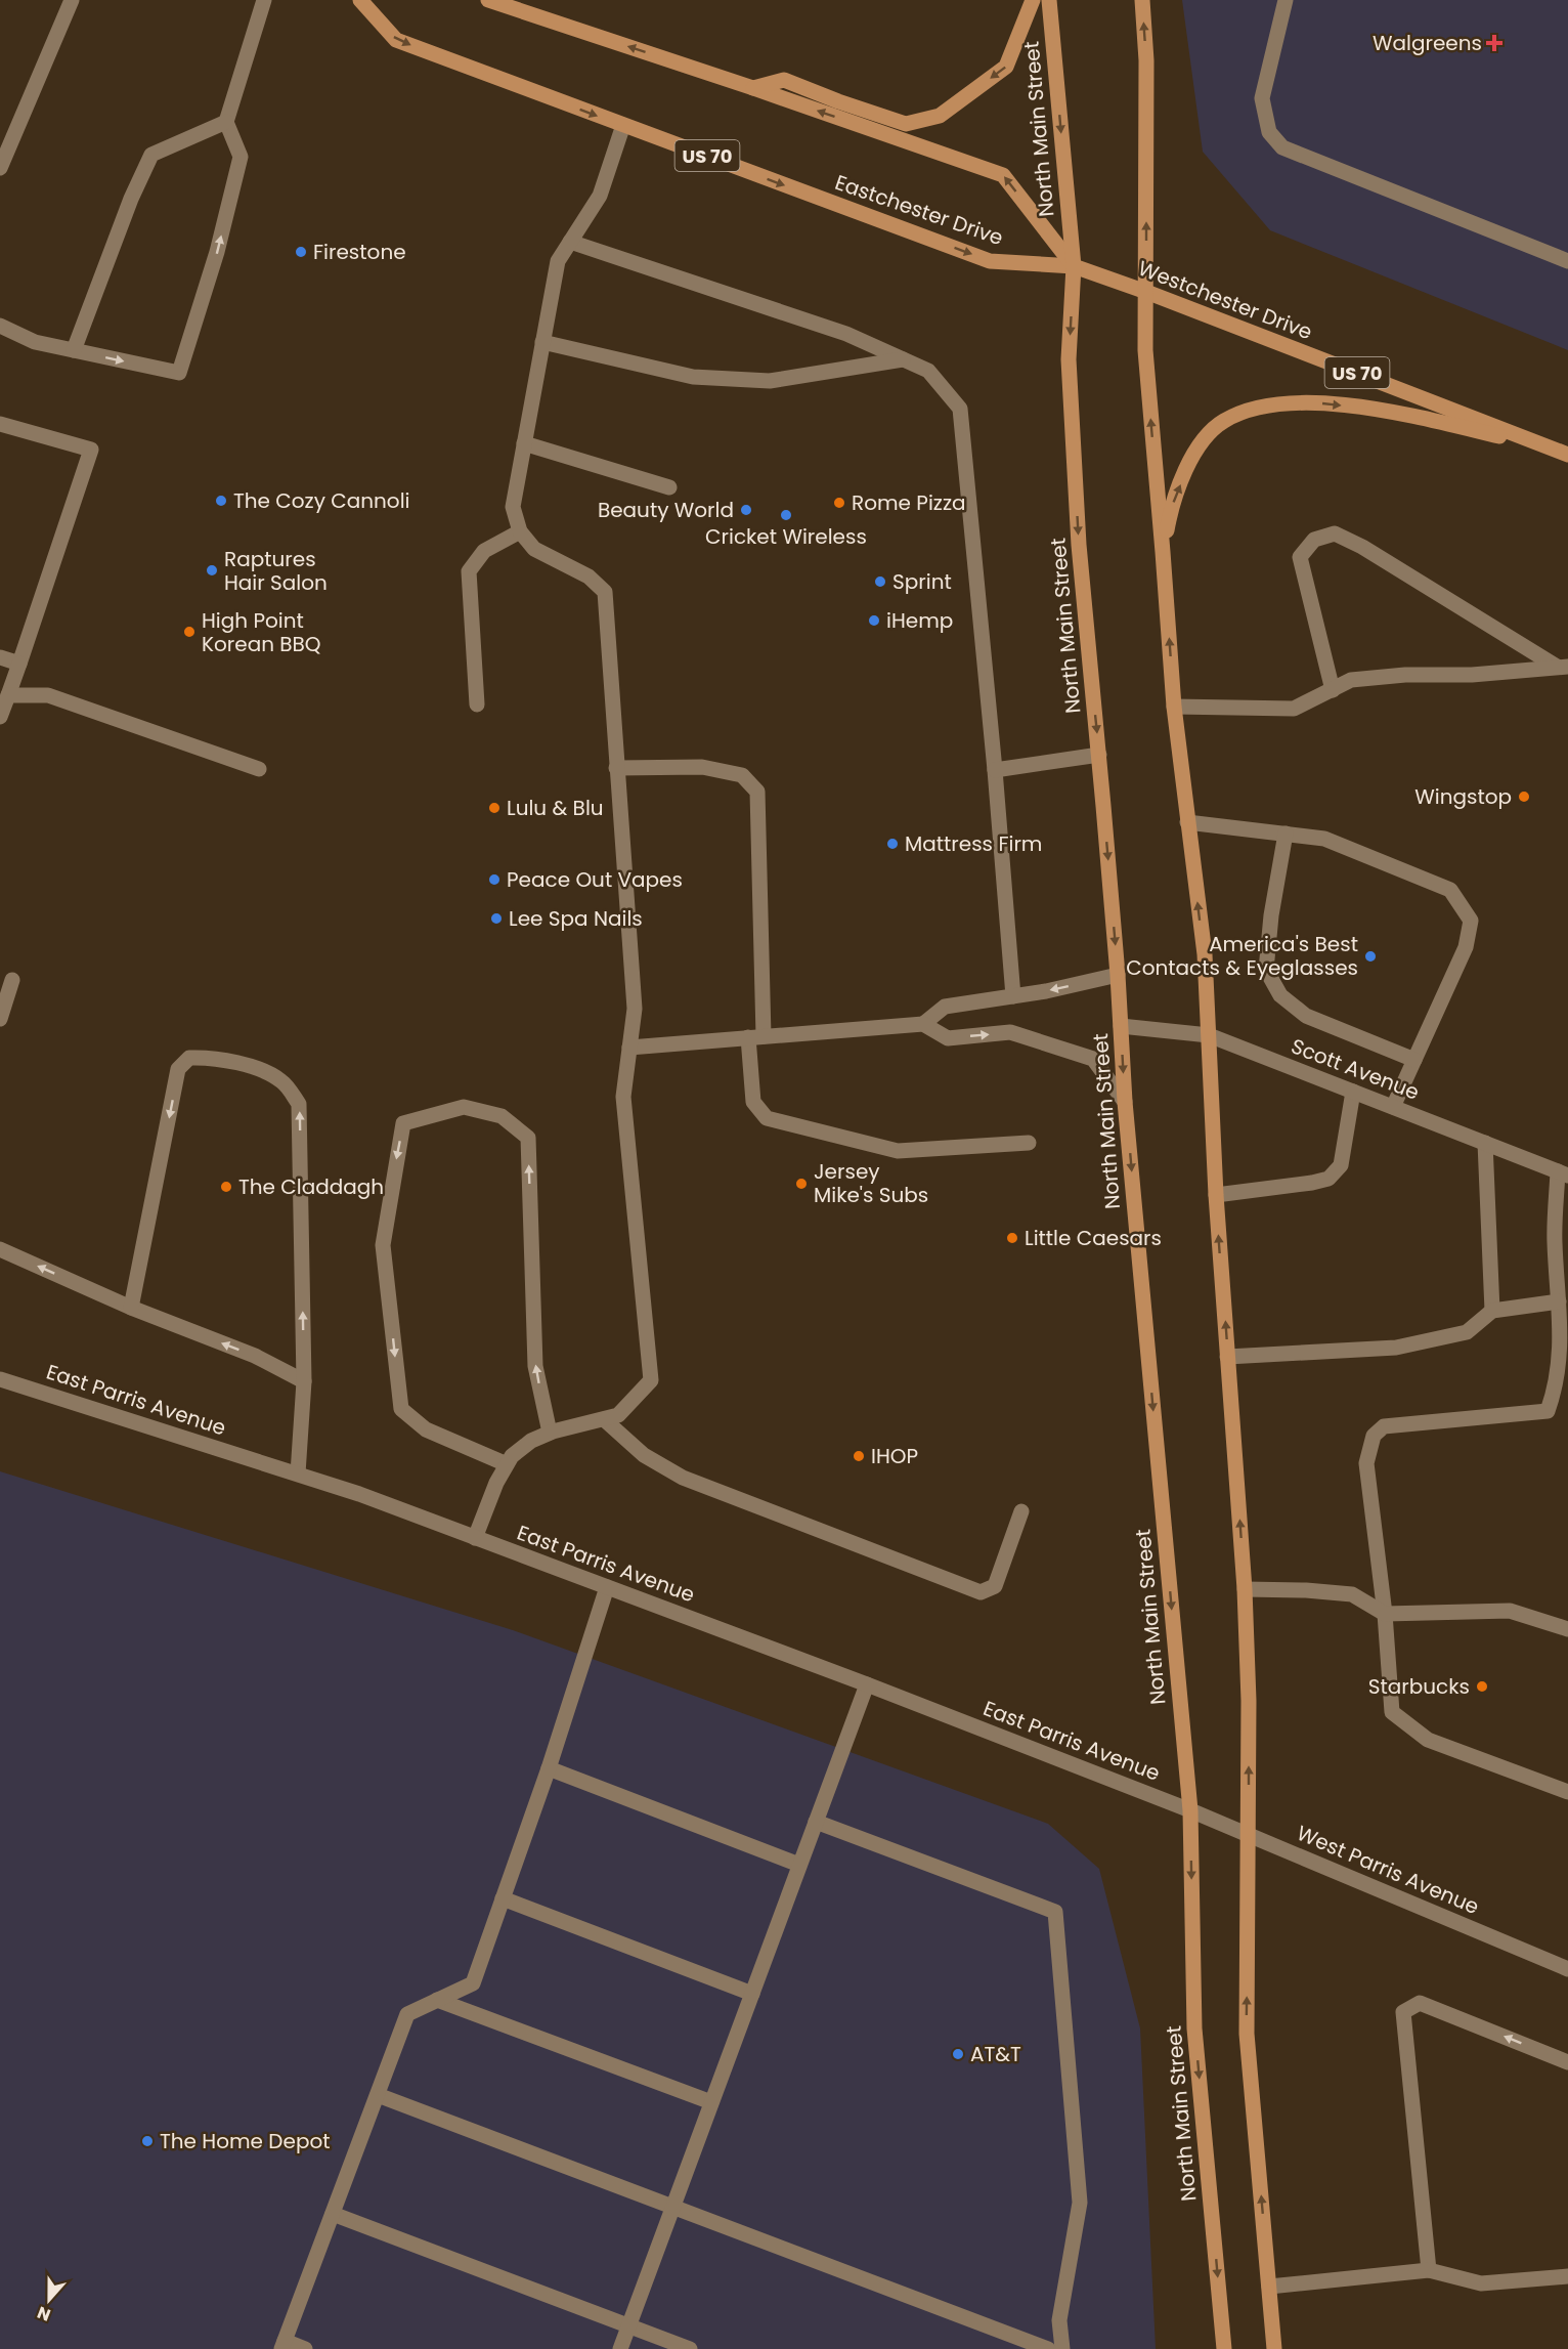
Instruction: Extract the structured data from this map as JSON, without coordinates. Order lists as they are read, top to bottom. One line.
{"streets":{"main road":["North Main Street","US 70","Eastchester Drive","Westchester Drive"],"street":["Scott Avenue","East Parris Avenue","West Parris Avenue"]},"crossings":[["North Main Street","Eastchester Drive"],["North Main Street","Westchester Drive"],["North Main Street","Scott Avenue"],["North Main Street","East Parris Avenue"],["North Main Street","West Parris Avenue"],["Eastchester Drive","Westchester Drive"],["East Parris Avenue","West Parris Avenue"]],"places":{"health":["Walgreens"],"other":["Firestone","The Cozy Cannoli","Rome Pizza","Beauty World","Cricket Wireless","Raptures Hair Salon","Sprint","iHemp","High Point Korean BBQ","Wingstop","Lulu & Blu","Mattress Firm","Peace Out Vapes","Lee Spa Nails","America's Best Contacts & Eyeglasses","Jersey Mike's Subs","The Claddagh","Little Caesars","IHOP","Starbucks","AT&T","The Home Depot"]},"north":"bottom"}
